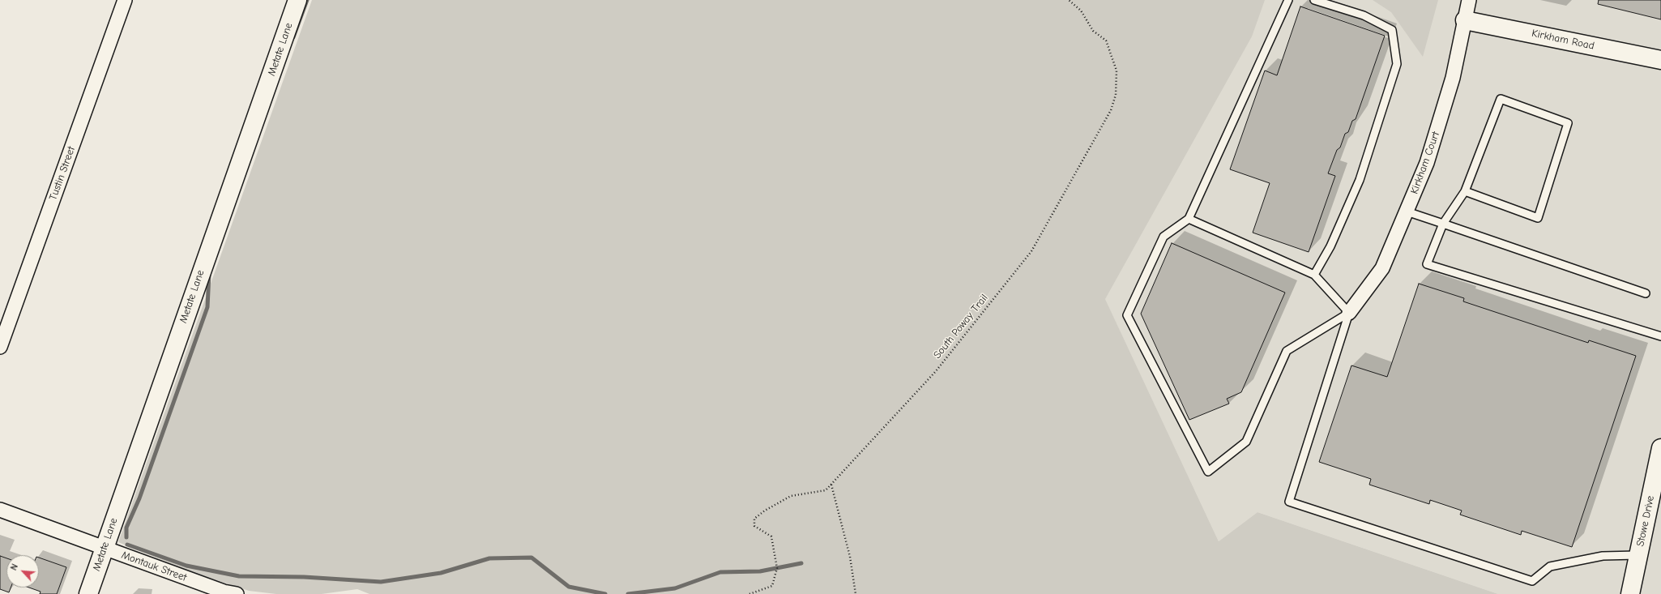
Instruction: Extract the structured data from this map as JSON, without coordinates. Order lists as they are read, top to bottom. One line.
{"streets":{"street":["Kirkham Road","Metate Lane","Kirkham Court","Tustin Street","Stowe Drive","Montauk Street"],"path":["South Poway Trail"]},"crossings":[["Kirkham Road","Kirkham Court"],["Metate Lane","Montauk Street"]],"north":"top left"}
